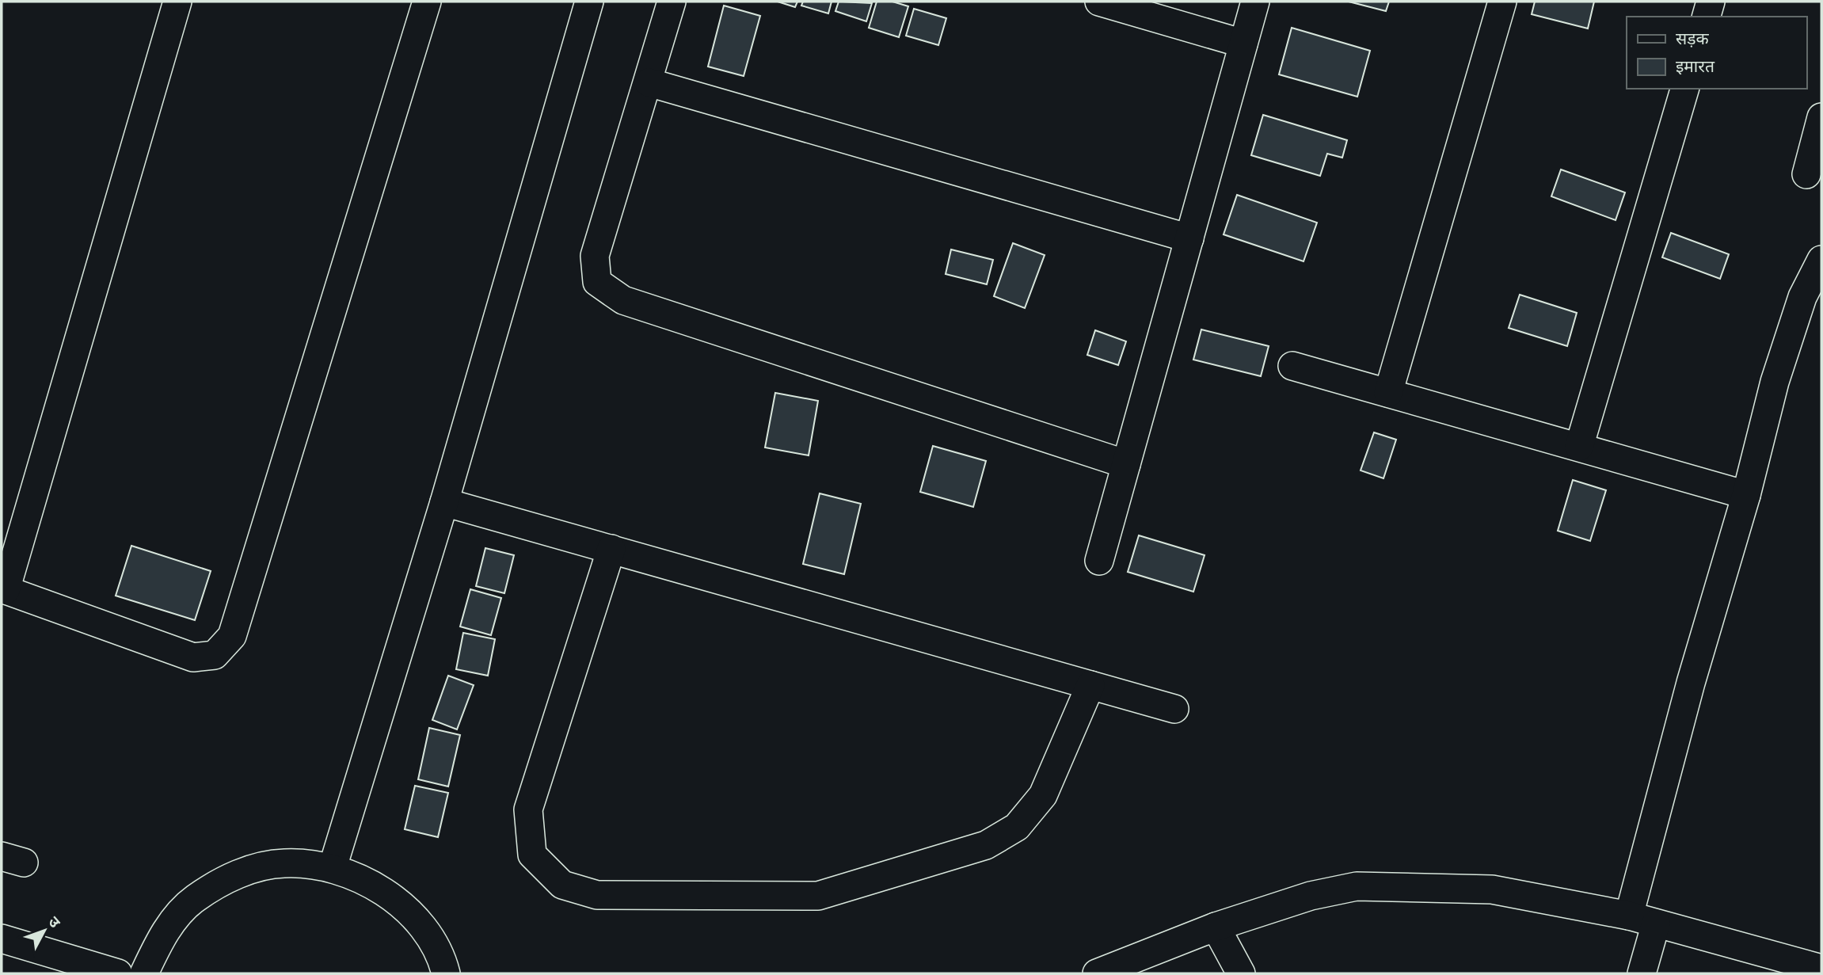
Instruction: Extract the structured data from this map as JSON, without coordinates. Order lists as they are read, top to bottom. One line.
{"legend":["सड़क","इमारत"],"north":"top right"}
